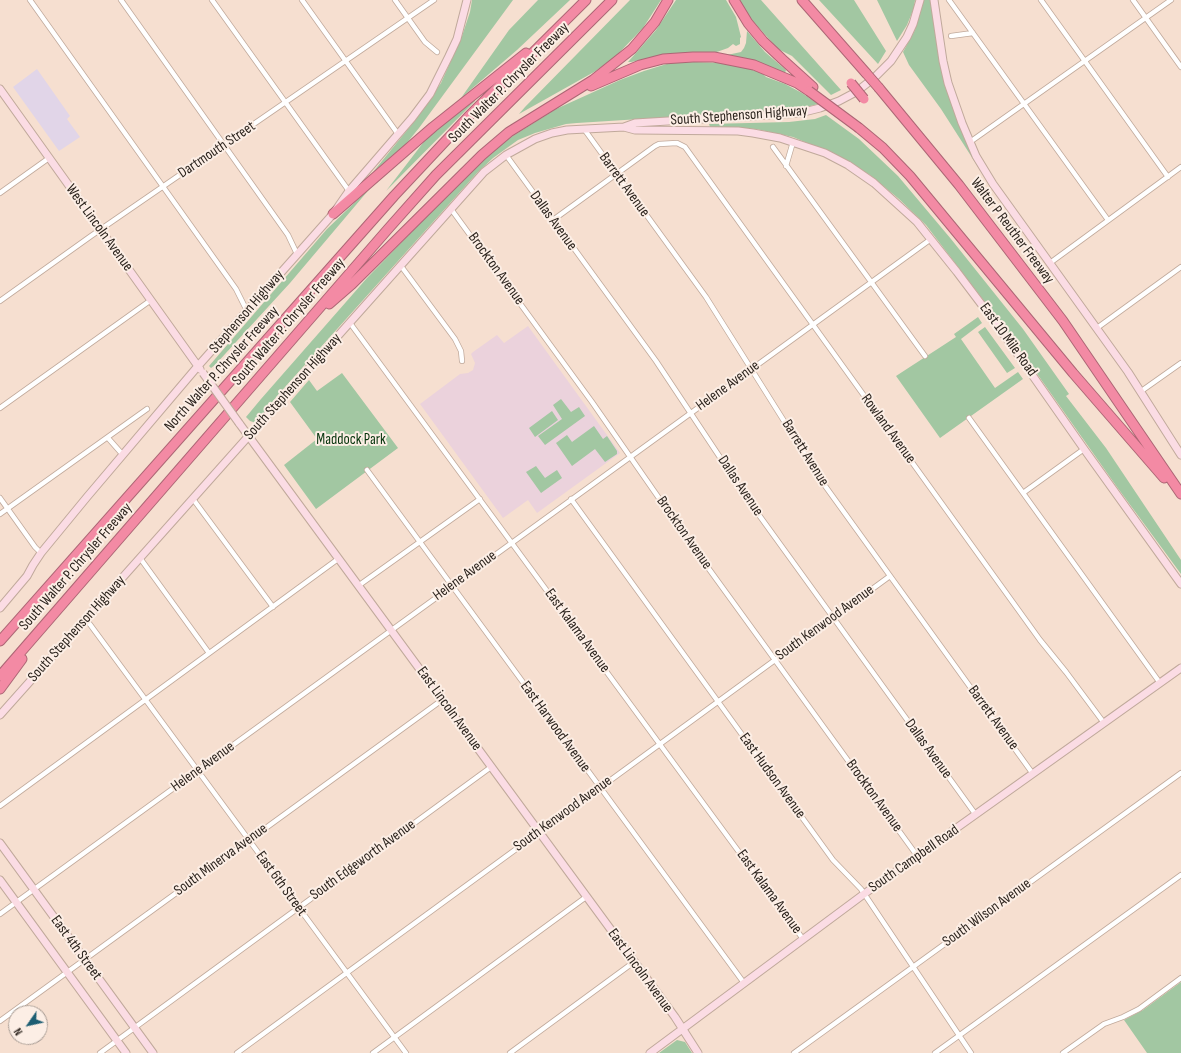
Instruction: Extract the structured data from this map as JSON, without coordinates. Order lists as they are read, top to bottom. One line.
{"streets":{"highway":["South Walter P. Chrysler Freeway","Walter P Reuther Freeway","North Walter P. Chrysler Freeway"],"main road":["South Stephenson Highway","West Lincoln Avenue","Stephenson Highway","East 10 Mile Road","East Lincoln Avenue","South Campbell Road","East 4th Street"],"street":["Dartmouth Street","Barrett Avenue","Dallas Avenue","Brockton Avenue","Helene Avenue","Rowland Avenue","South Kenwood Avenue","East Kalama Avenue","East Harwood Avenue","East Hudson Avenue","South Minerva Avenue","South Edgeworth Avenue","East 6th Street","South Wilson Avenue"]},"crossings":[["South Stephenson Highway","Barrett Avenue"],["South Stephenson Highway","Dallas Avenue"],["South Stephenson Highway","Brockton Avenue"],["South Stephenson Highway","East 10 Mile Road"],["South Stephenson Highway","East Kalama Avenue"],["South Stephenson Highway","East Lincoln Avenue"],["South Stephenson Highway","East 6th Street"],["Dartmouth Street","West Lincoln Avenue"],["Barrett Avenue","Helene Avenue"],["Barrett Avenue","Rowland Avenue"],["Barrett Avenue","South Kenwood Avenue"],["Barrett Avenue","South Campbell Road"],["Dallas Avenue","Helene Avenue"],["Dallas Avenue","South Kenwood Avenue"],["Dallas Avenue","South Campbell Road"],["West Lincoln Avenue","Stephenson Highway"],["West Lincoln Avenue","East Lincoln Avenue"],["Brockton Avenue","Helene Avenue"],["Brockton Avenue","South Kenwood Avenue"],["Brockton Avenue","South Campbell Road"],["Stephenson Highway","East Lincoln Avenue"],["East 10 Mile Road","Helene Avenue"],["Helene Avenue","Rowland Avenue"],["Helene Avenue","East Kalama Avenue"],["Helene Avenue","East Lincoln Avenue"],["Helene Avenue","East Harwood Avenue"],["Helene Avenue","East Hudson Avenue"],["Helene Avenue","East 6th Street"],["Helene Avenue","East 4th Street"],["Rowland Avenue","South Campbell Road"],["South Kenwood Avenue","East Kalama Avenue"],["South Kenwood Avenue","East Lincoln Avenue"],["South Kenwood Avenue","East Harwood Avenue"],["South Kenwood Avenue","East Hudson Avenue"],["South Kenwood Avenue","East 6th Street"],["East Kalama Avenue","South Campbell Road"],["East Lincoln Avenue","South Campbell Road"],["East Lincoln Avenue","South Minerva Avenue"],["East Lincoln Avenue","South Edgeworth Avenue"],["East Harwood Avenue","South Campbell Road"],["East Hudson Avenue","South Campbell Road"],["East Hudson Avenue","South Wilson Avenue"],["South Minerva Avenue","East 6th Street"],["South Minerva Avenue","East 4th Street"],["South Edgeworth Avenue","East 6th Street"],["South Edgeworth Avenue","East 4th Street"]],"parks":["Maddock Park"],"north":"bottom left"}
